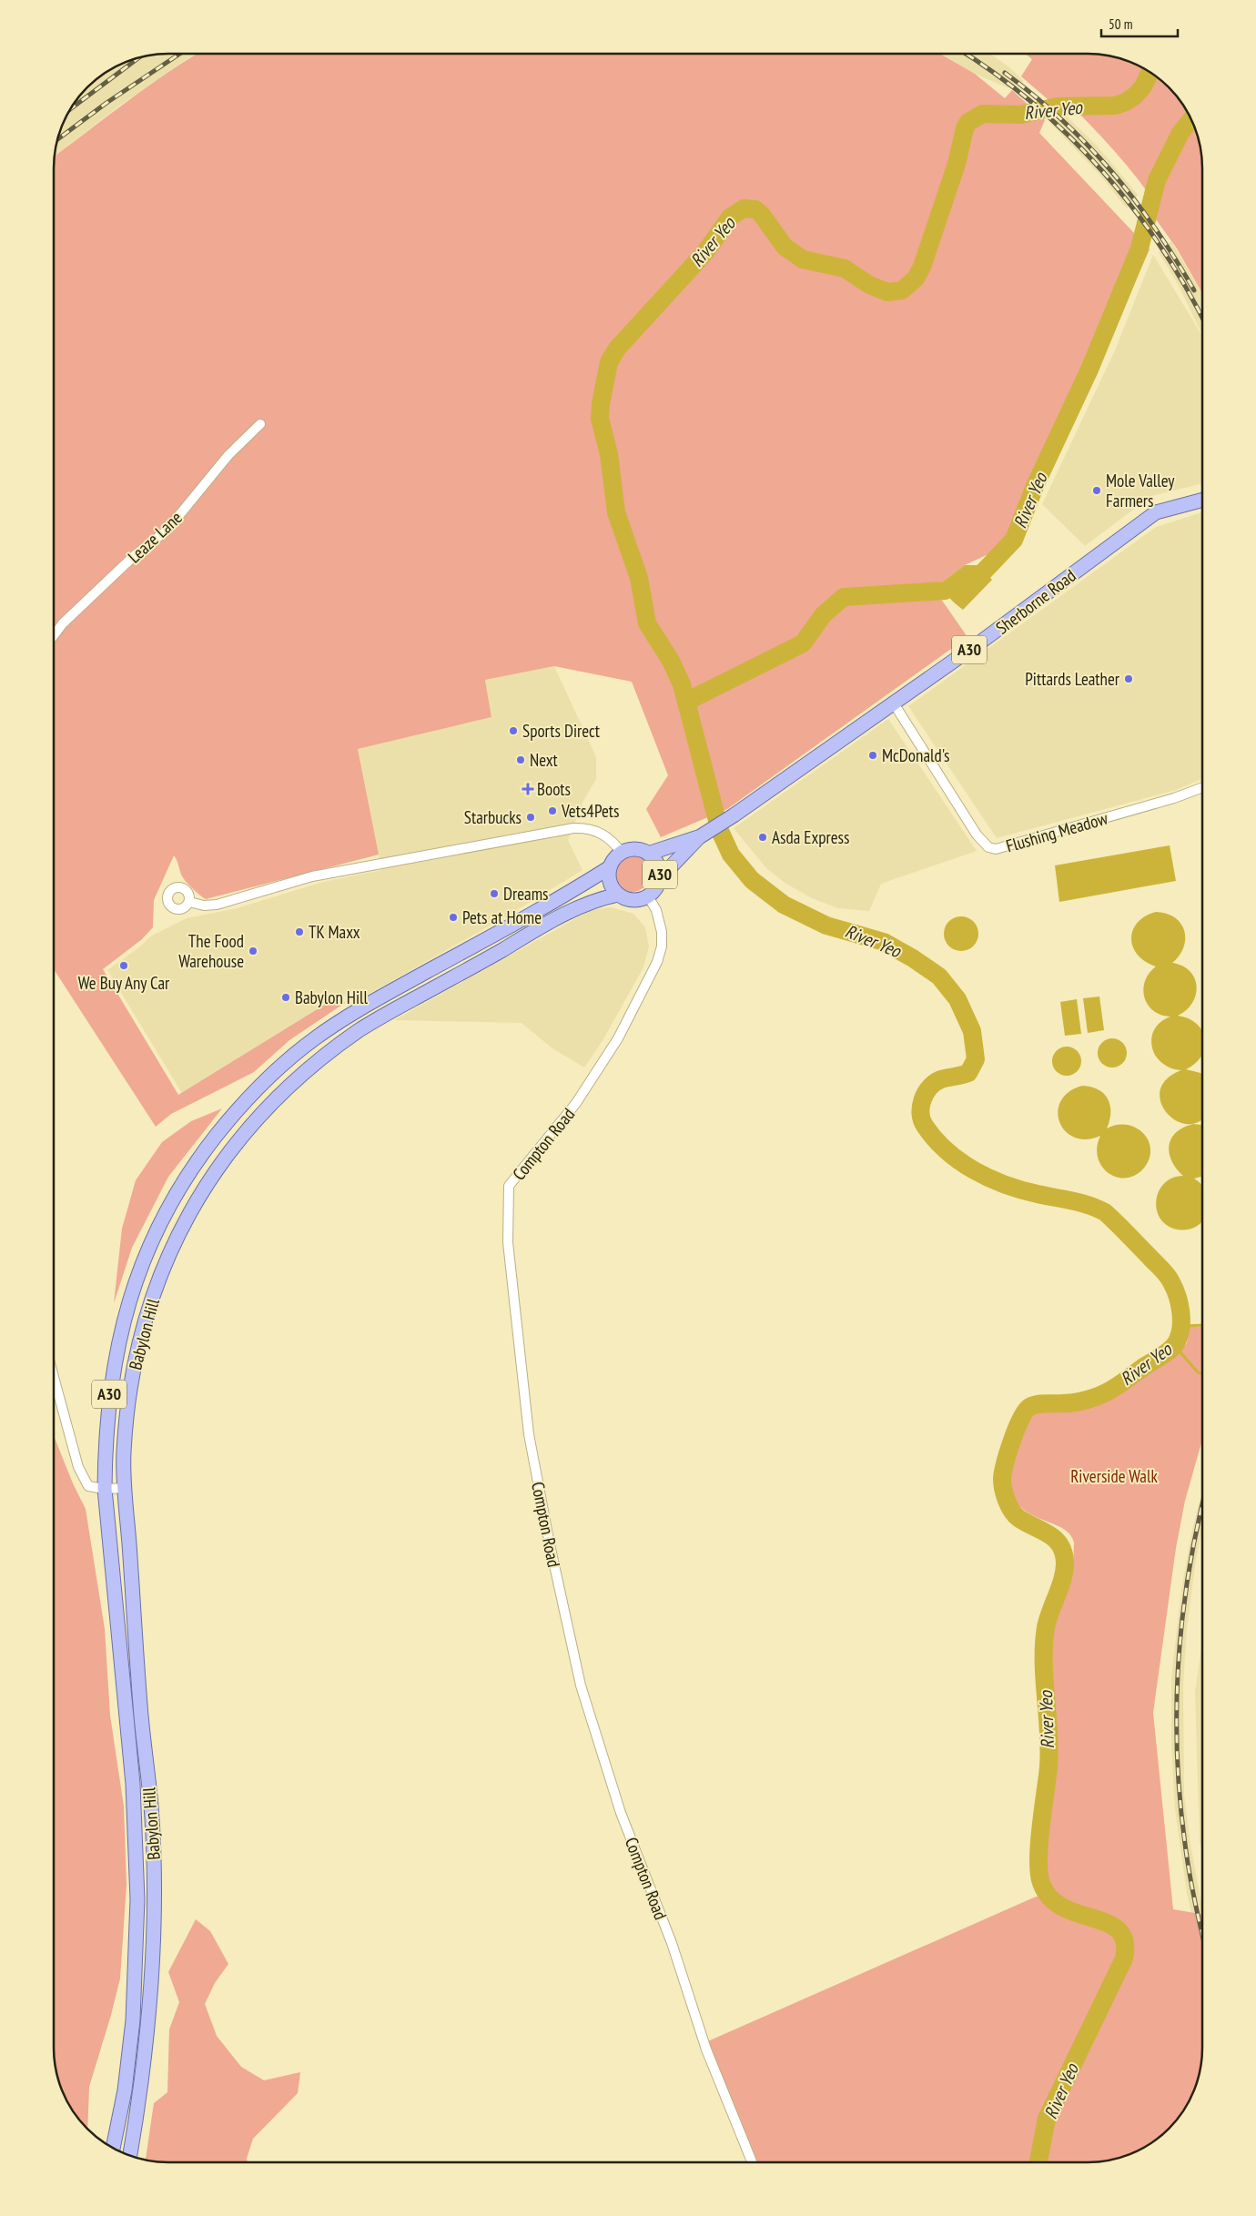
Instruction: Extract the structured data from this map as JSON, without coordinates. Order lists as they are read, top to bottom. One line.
{"streets":{"main road":["Sherborne Road","A30","Babylon Hill"],"street":["Leaze Lane","Flushing Meadow","Compton Road"]},"crossings":[["Sherborne Road","A30"],["Sherborne Road","Flushing Meadow"],["A30","Compton Road"],["A30","Babylon Hill"],["Compton Road","Babylon Hill"]],"water":["River Yeo"],"parks":["Riverside Walk"],"places":{"other":["Mole Valley Farmers","Pittards Leather","Sports Direct","McDonald's","Next","Vets4Pets","Starbucks","Asda Express","Dreams","Pets at Home","TK Maxx","The Food Warehouse","We Buy Any Car","Babylon Hill"],"health":["Boots"]},"scale_bar":"50 m"}
